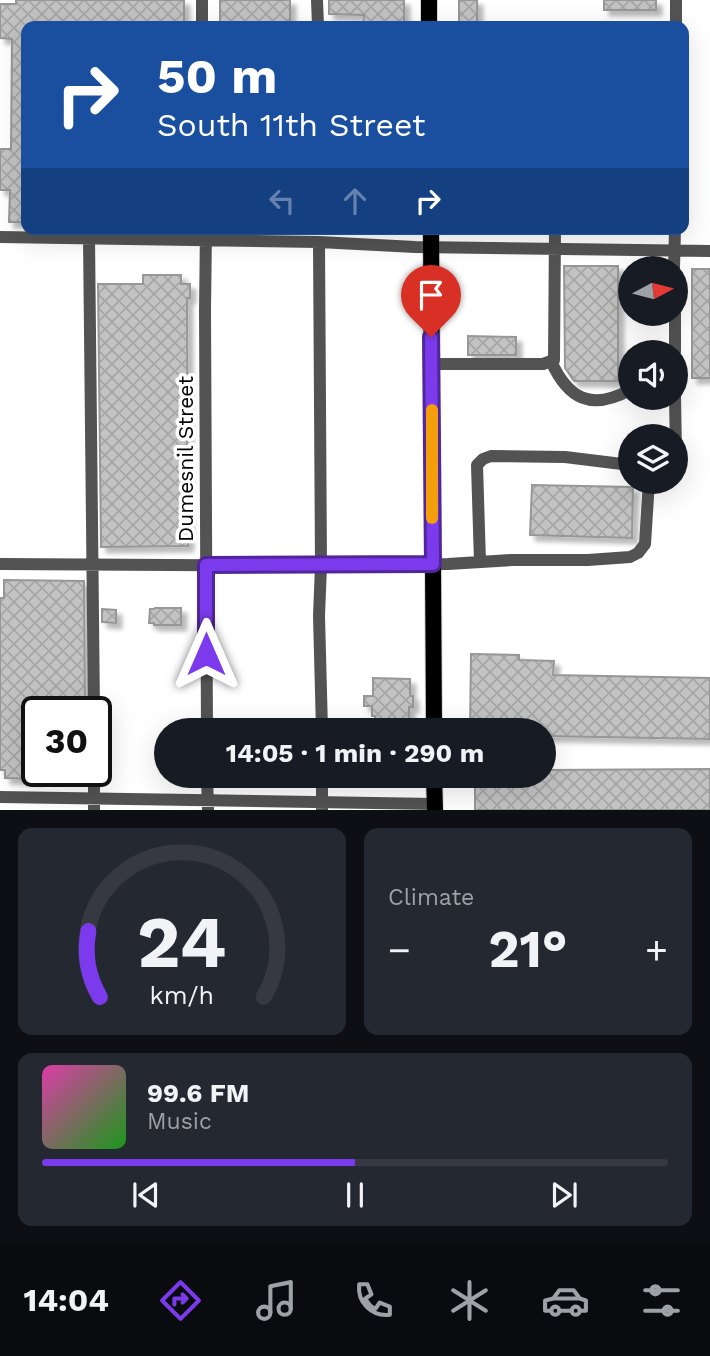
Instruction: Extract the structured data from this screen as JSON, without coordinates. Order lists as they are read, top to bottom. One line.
{"streets":{"street":["Dumesnil Street"]},"north":"right","page":{"turn":["50 m","South 11th Street"],"limit":"30","trip":"14:05 · 1 min · 290 m","tile":"Climate","heat":["−","21°","+"],"song":["99.6 FM","Music"],"tabs":"14:04","gauge":["24","km/h"]}}
